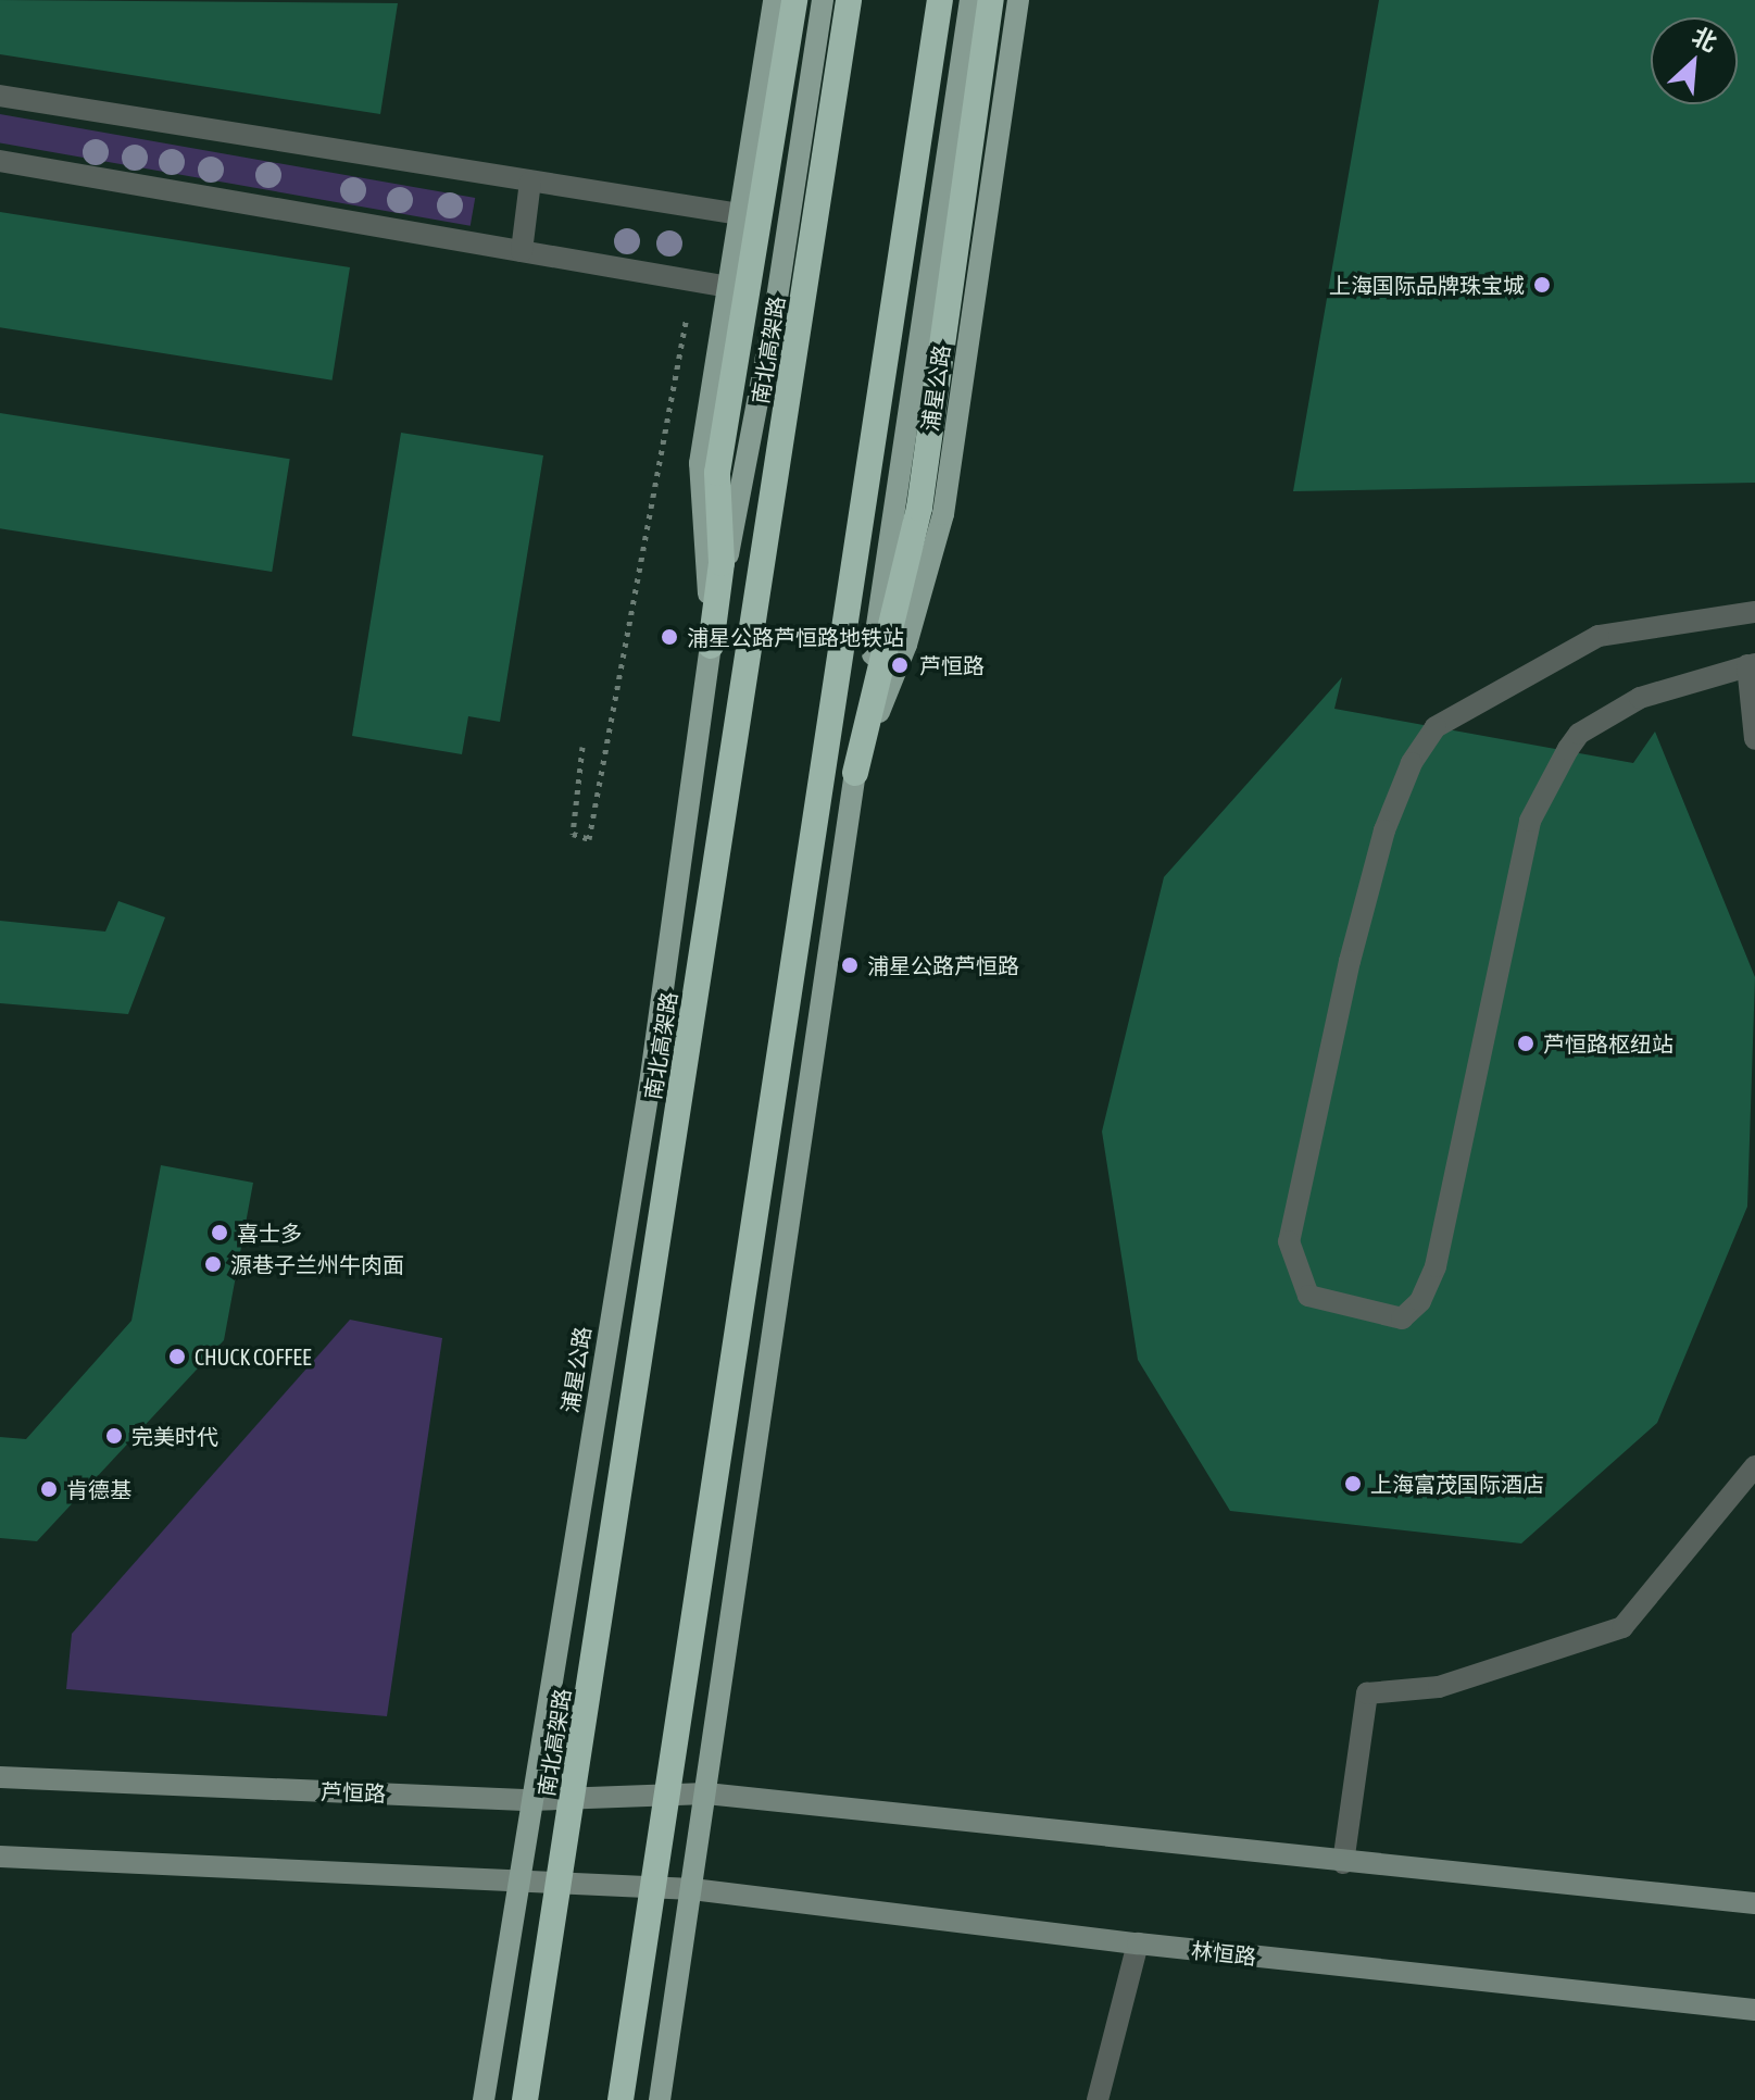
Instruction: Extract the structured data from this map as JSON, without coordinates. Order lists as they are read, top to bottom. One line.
{"streets":{"highway":["南北高架路"],"main road":["浦星公路","芦恒路","林恒路"]},"crossings":[["浦星公路","芦恒路"],["浦星公路","林恒路"]],"places":["上海国际品牌珠宝城","浦星公路芦恒路地铁站","芦恒路","浦星公路芦恒路","芦恒路枢纽站","喜士多","源巷子兰州牛肉面","CHUCK COFFEE","完美时代","上海富茂国际酒店","肯德基"],"north":"top right"}
